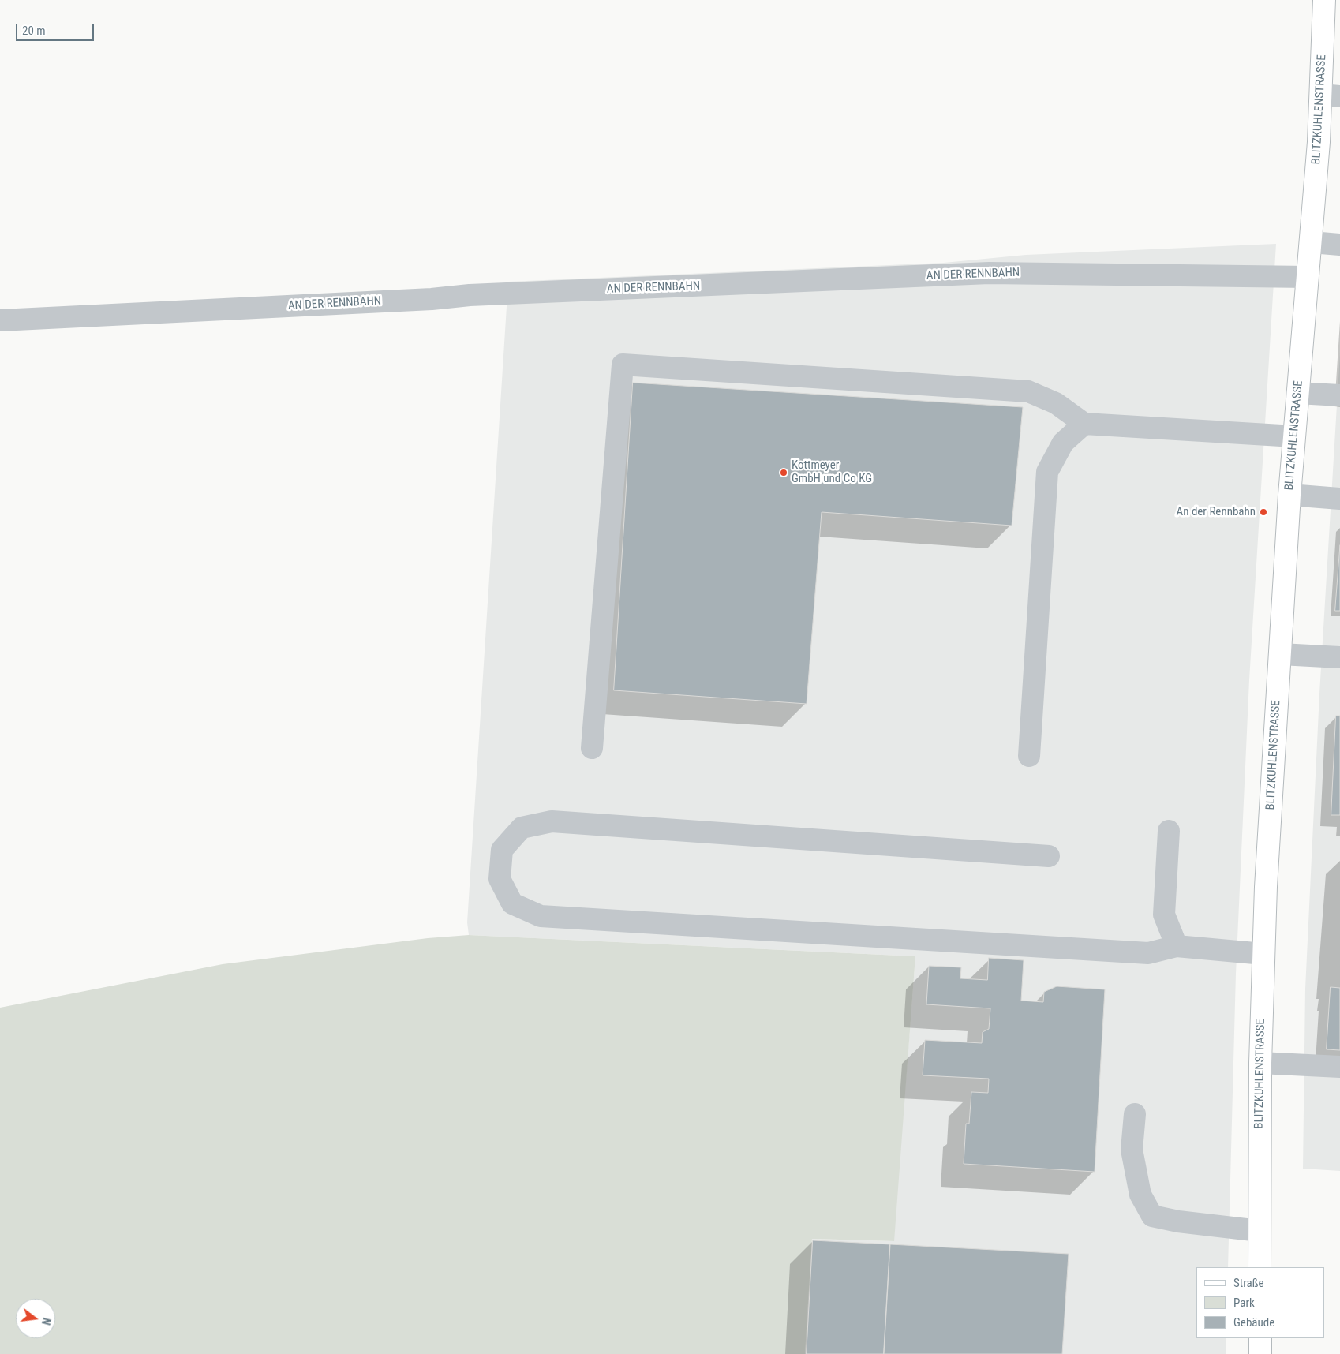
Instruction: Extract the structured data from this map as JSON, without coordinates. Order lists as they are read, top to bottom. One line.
{"streets":{"main road":["BLITZKUHLENSTRASSE"],"lane":["AN DER RENNBAHN"]},"crossings":[["BLITZKUHLENSTRASSE","AN DER RENNBAHN"]],"places":["Kottmeyer GmbH und Co KG","An der Rennbahn"],"legend":["Straße","Park","Gebäude"],"scale_bar":"20 m","north":"right"}
